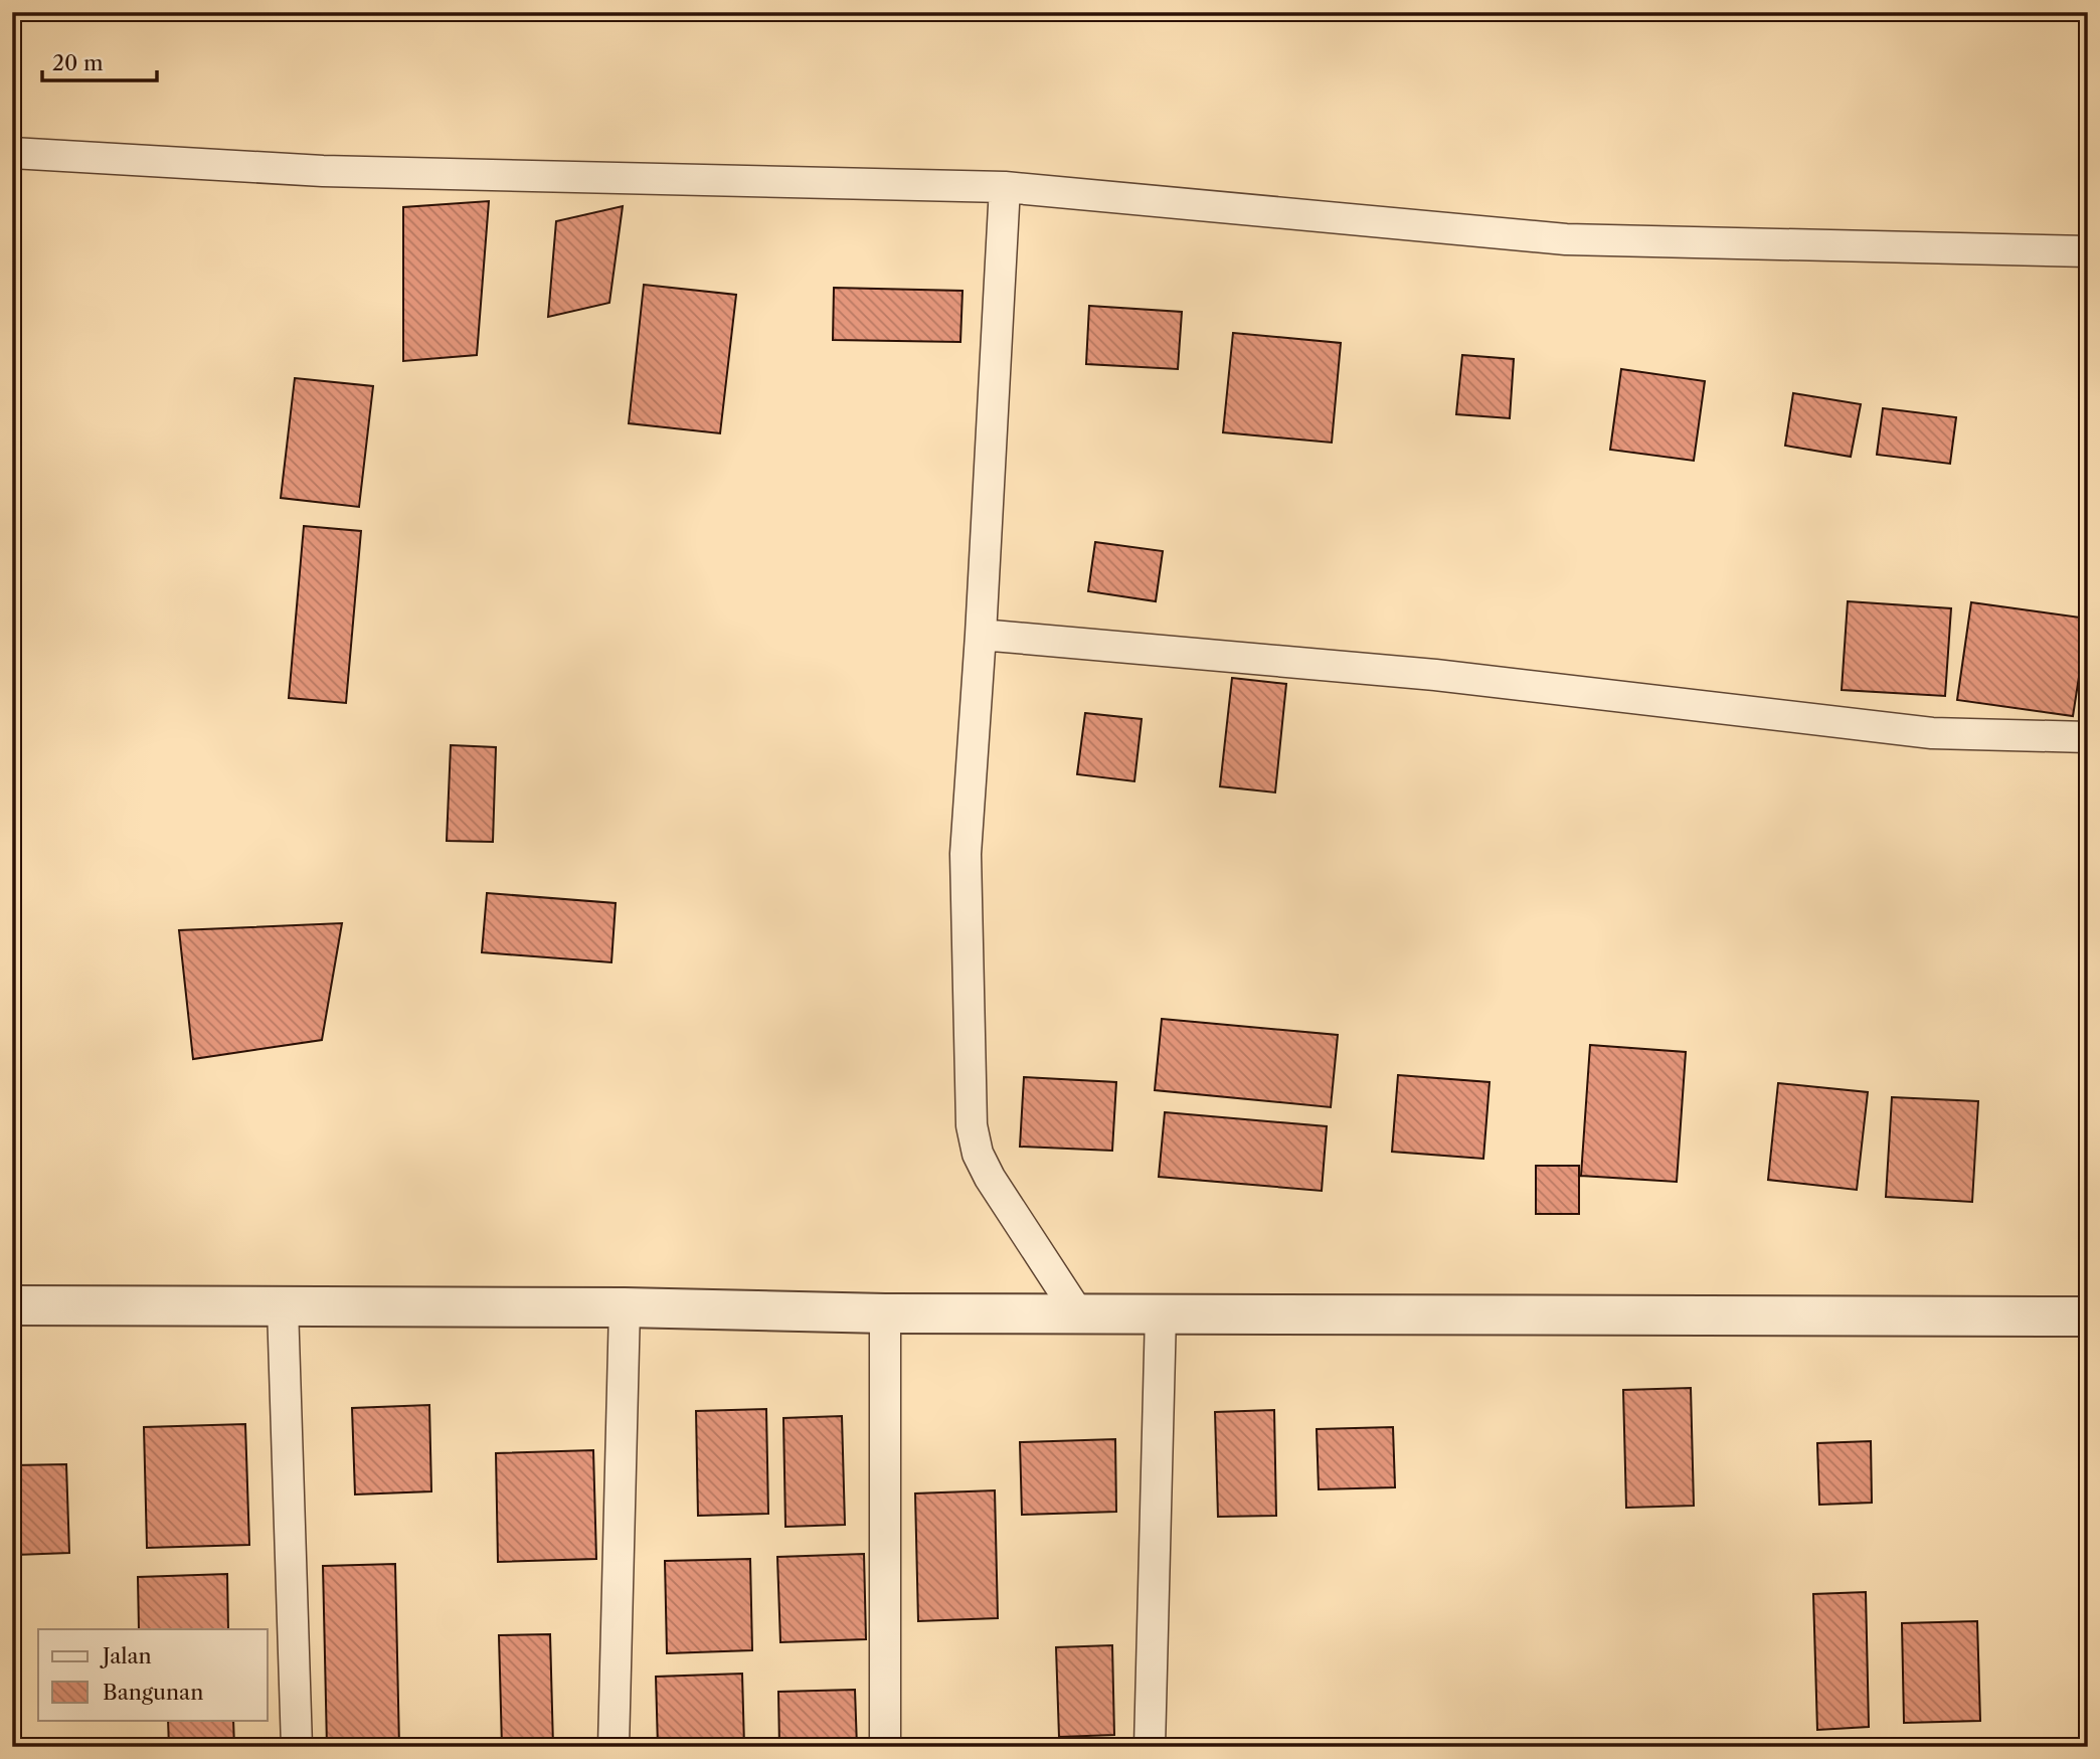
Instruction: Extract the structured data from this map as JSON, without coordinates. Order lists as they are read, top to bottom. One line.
{"legend":["Jalan","Bangunan"],"scale_bar":"20 m"}
